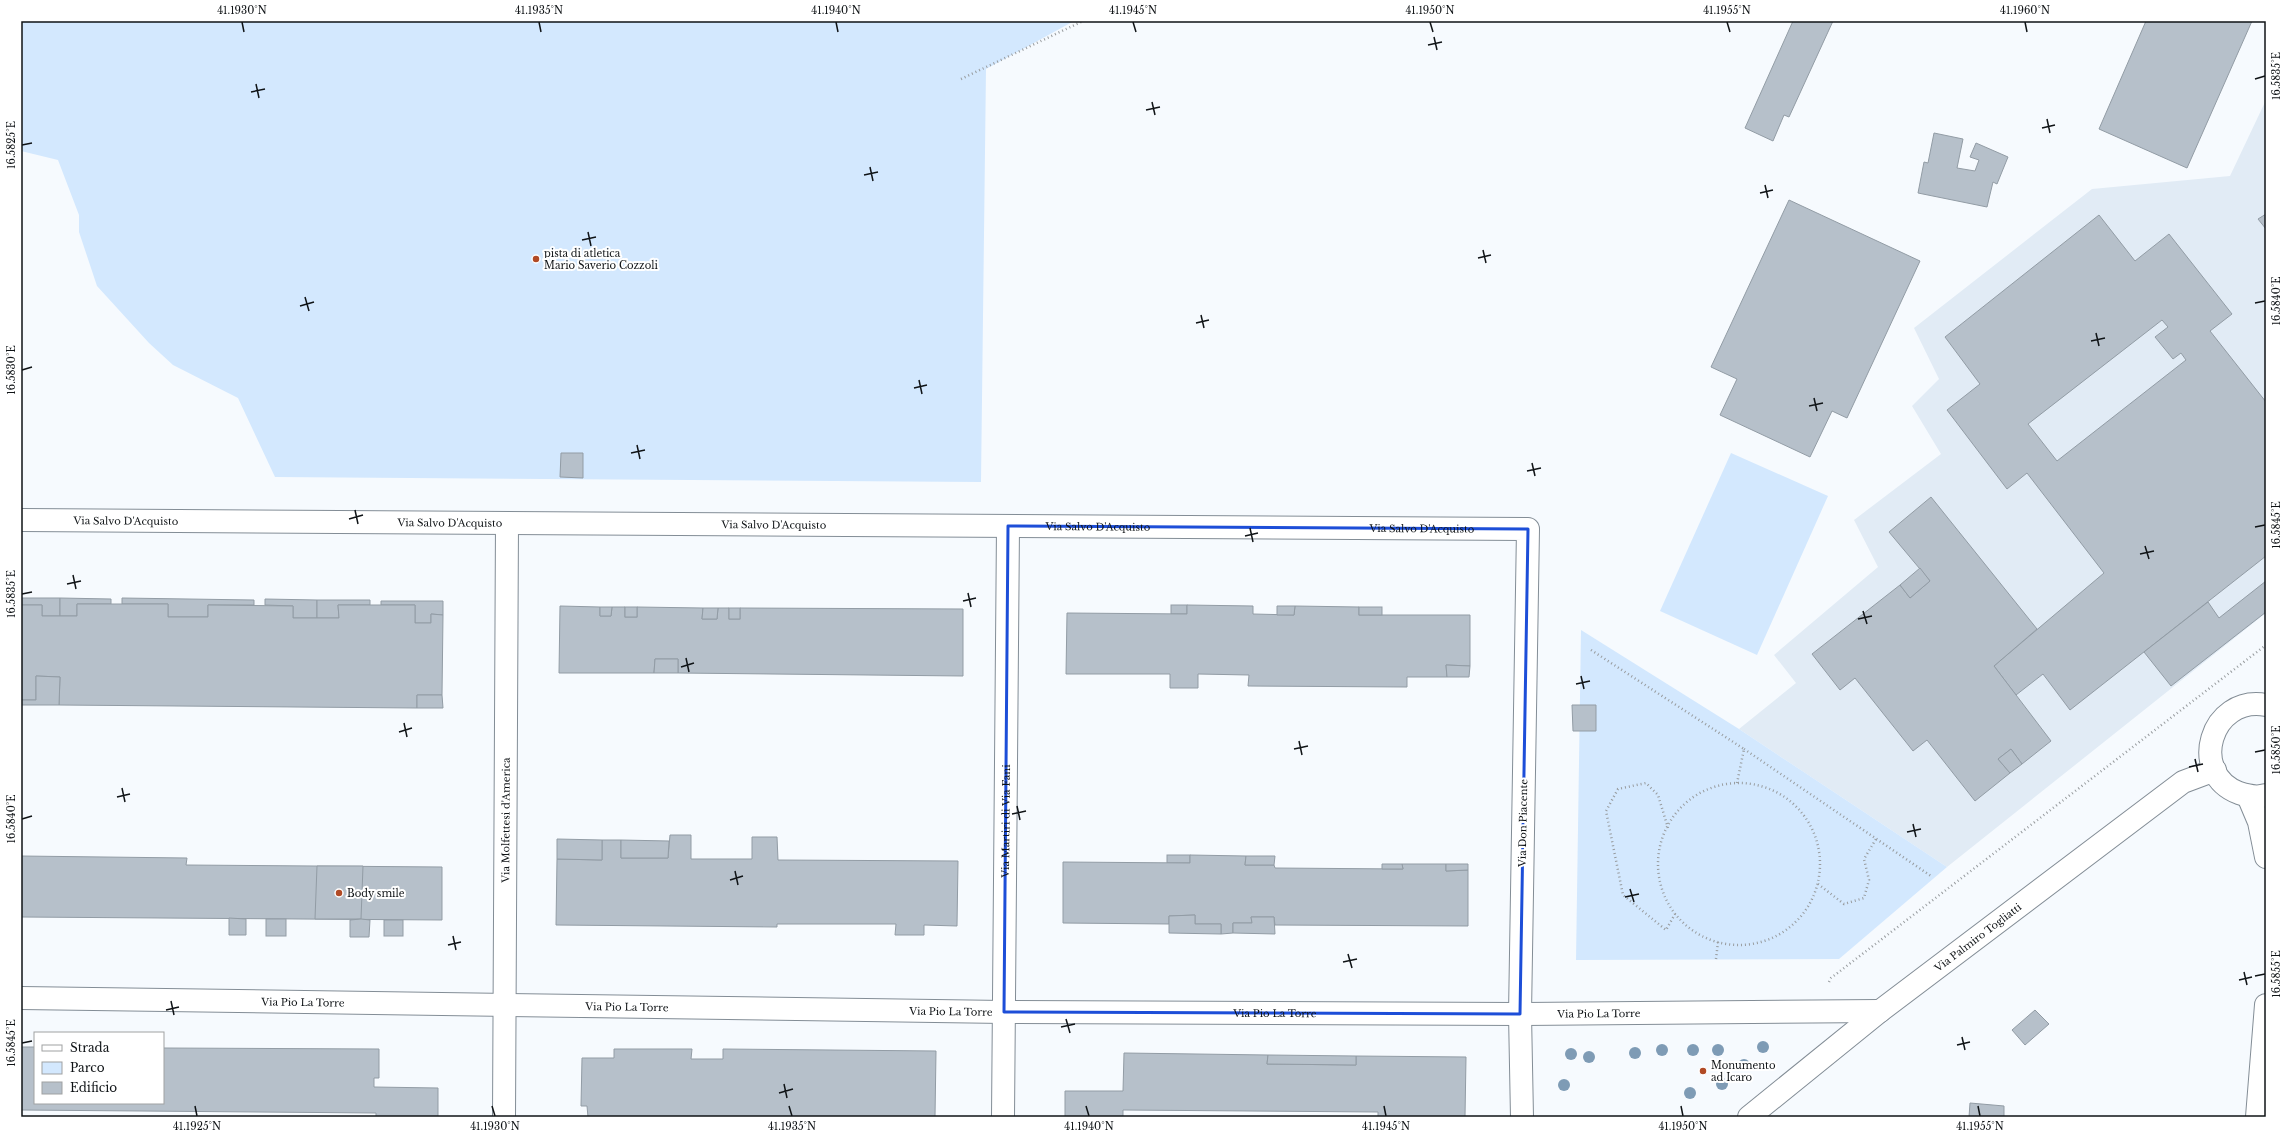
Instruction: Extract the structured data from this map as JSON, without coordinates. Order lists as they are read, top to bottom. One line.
{"streets":{"street":["Via Salvo D'Acquisto","Via Molfettesi d'America","Via Martiri di Via Fani","Via Don Piacente","Via Palmiro Togliatti","Via Pio La Torre"]},"crossings":[["Via Salvo D'Acquisto","Via Molfettesi d'America"],["Via Salvo D'Acquisto","Via Martiri di Via Fani"],["Via Salvo D'Acquisto","Via Don Piacente"],["Via Molfettesi d'America","Via Pio La Torre"],["Via Martiri di Via Fani","Via Pio La Torre"],["Via Don Piacente","Via Pio La Torre"],["Via Palmiro Togliatti","Via Pio La Torre"]],"places":["pista di atletica Mario Saverio Cozzoli","Body smile","Monumento ad Icaro"],"legend":["Strada","Parco","Edificio"],"coordinates":["41.1930°N","41.1935°N","41.1940°N","41.1945°N","41.1950°N","41.1955°N","41.1960°N","16.5835°E","16.5825°E","16.5840°E","16.5830°E","16.5845°E","16.5850°E","16.5855°E","41.1925°N"]}
